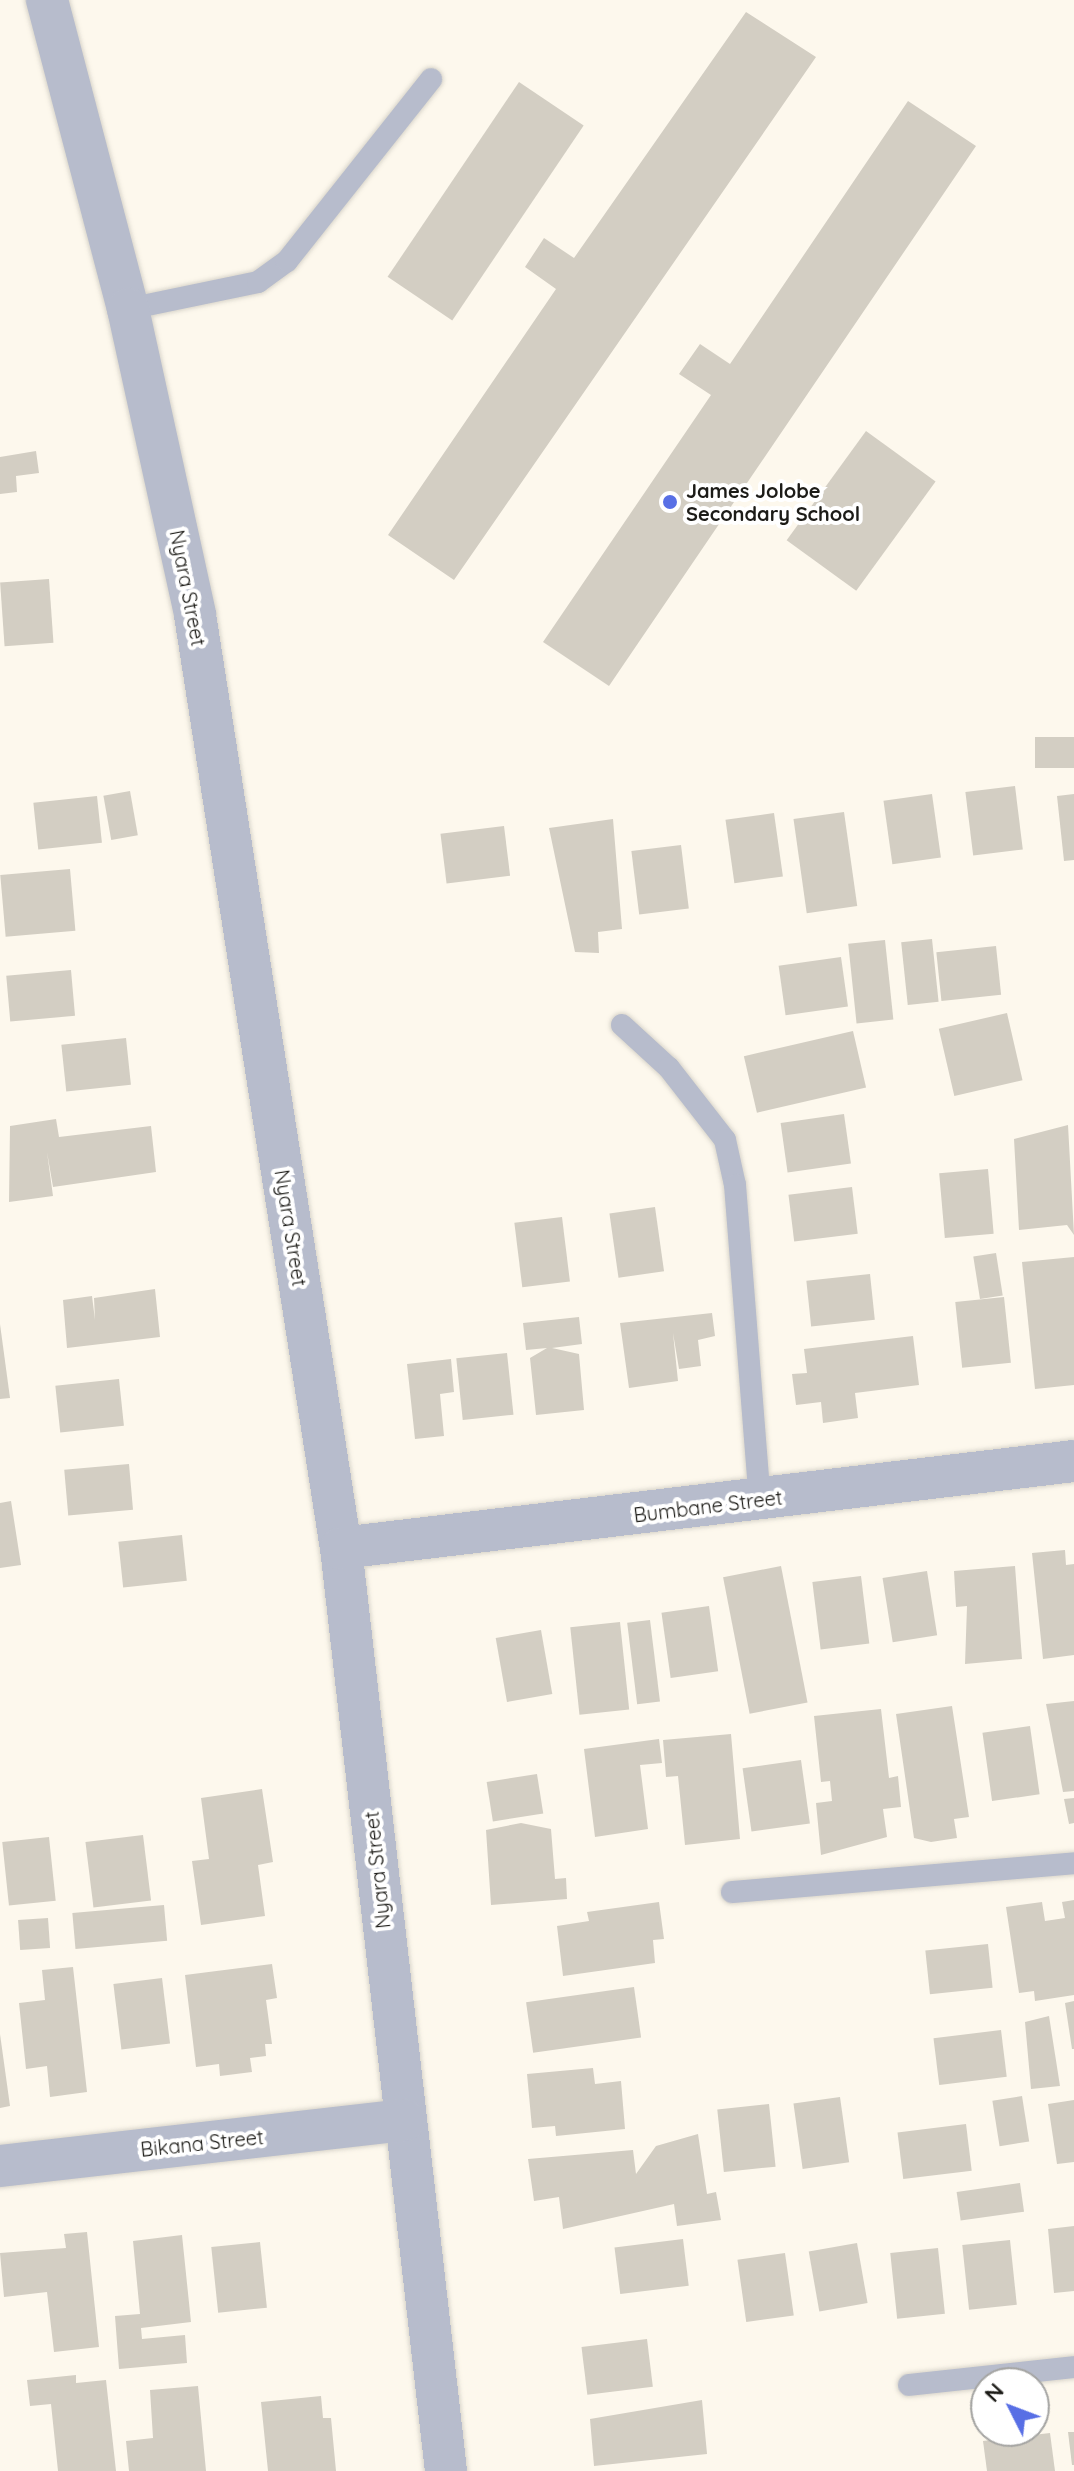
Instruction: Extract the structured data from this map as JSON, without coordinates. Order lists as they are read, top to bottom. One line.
{"streets":{"street":["Nyara Street","Bumbane Street","Bikana Street"]},"crossings":[["Nyara Street","Bumbane Street"],["Nyara Street","Bikana Street"]],"places":["James Jolobe Secondary School"],"north":"top left"}
